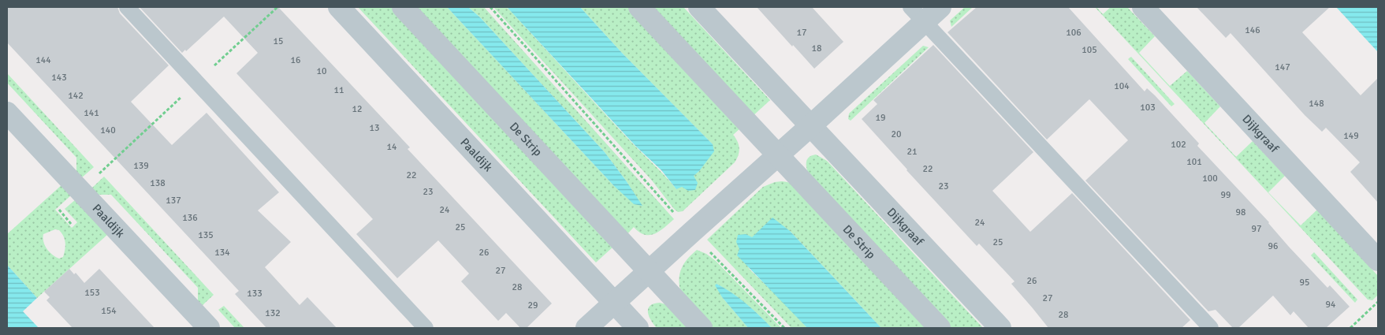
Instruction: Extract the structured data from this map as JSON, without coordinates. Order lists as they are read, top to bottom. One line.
{"streets":{"street":["Dijkgraaf","De Strip","Paaldijk"]},"house_numbers":["146","17","106","15","18","105","144","16","147","10","143","104","11","142","148","103","12","141","19","13","140","20","149","102","14","21","101","139","22","22","100","138","23","23","99","137","24","98","136","24","25","97","135","25","96","134","26","27","26","95","28","153","133","27","94","29","154","132","28"]}
